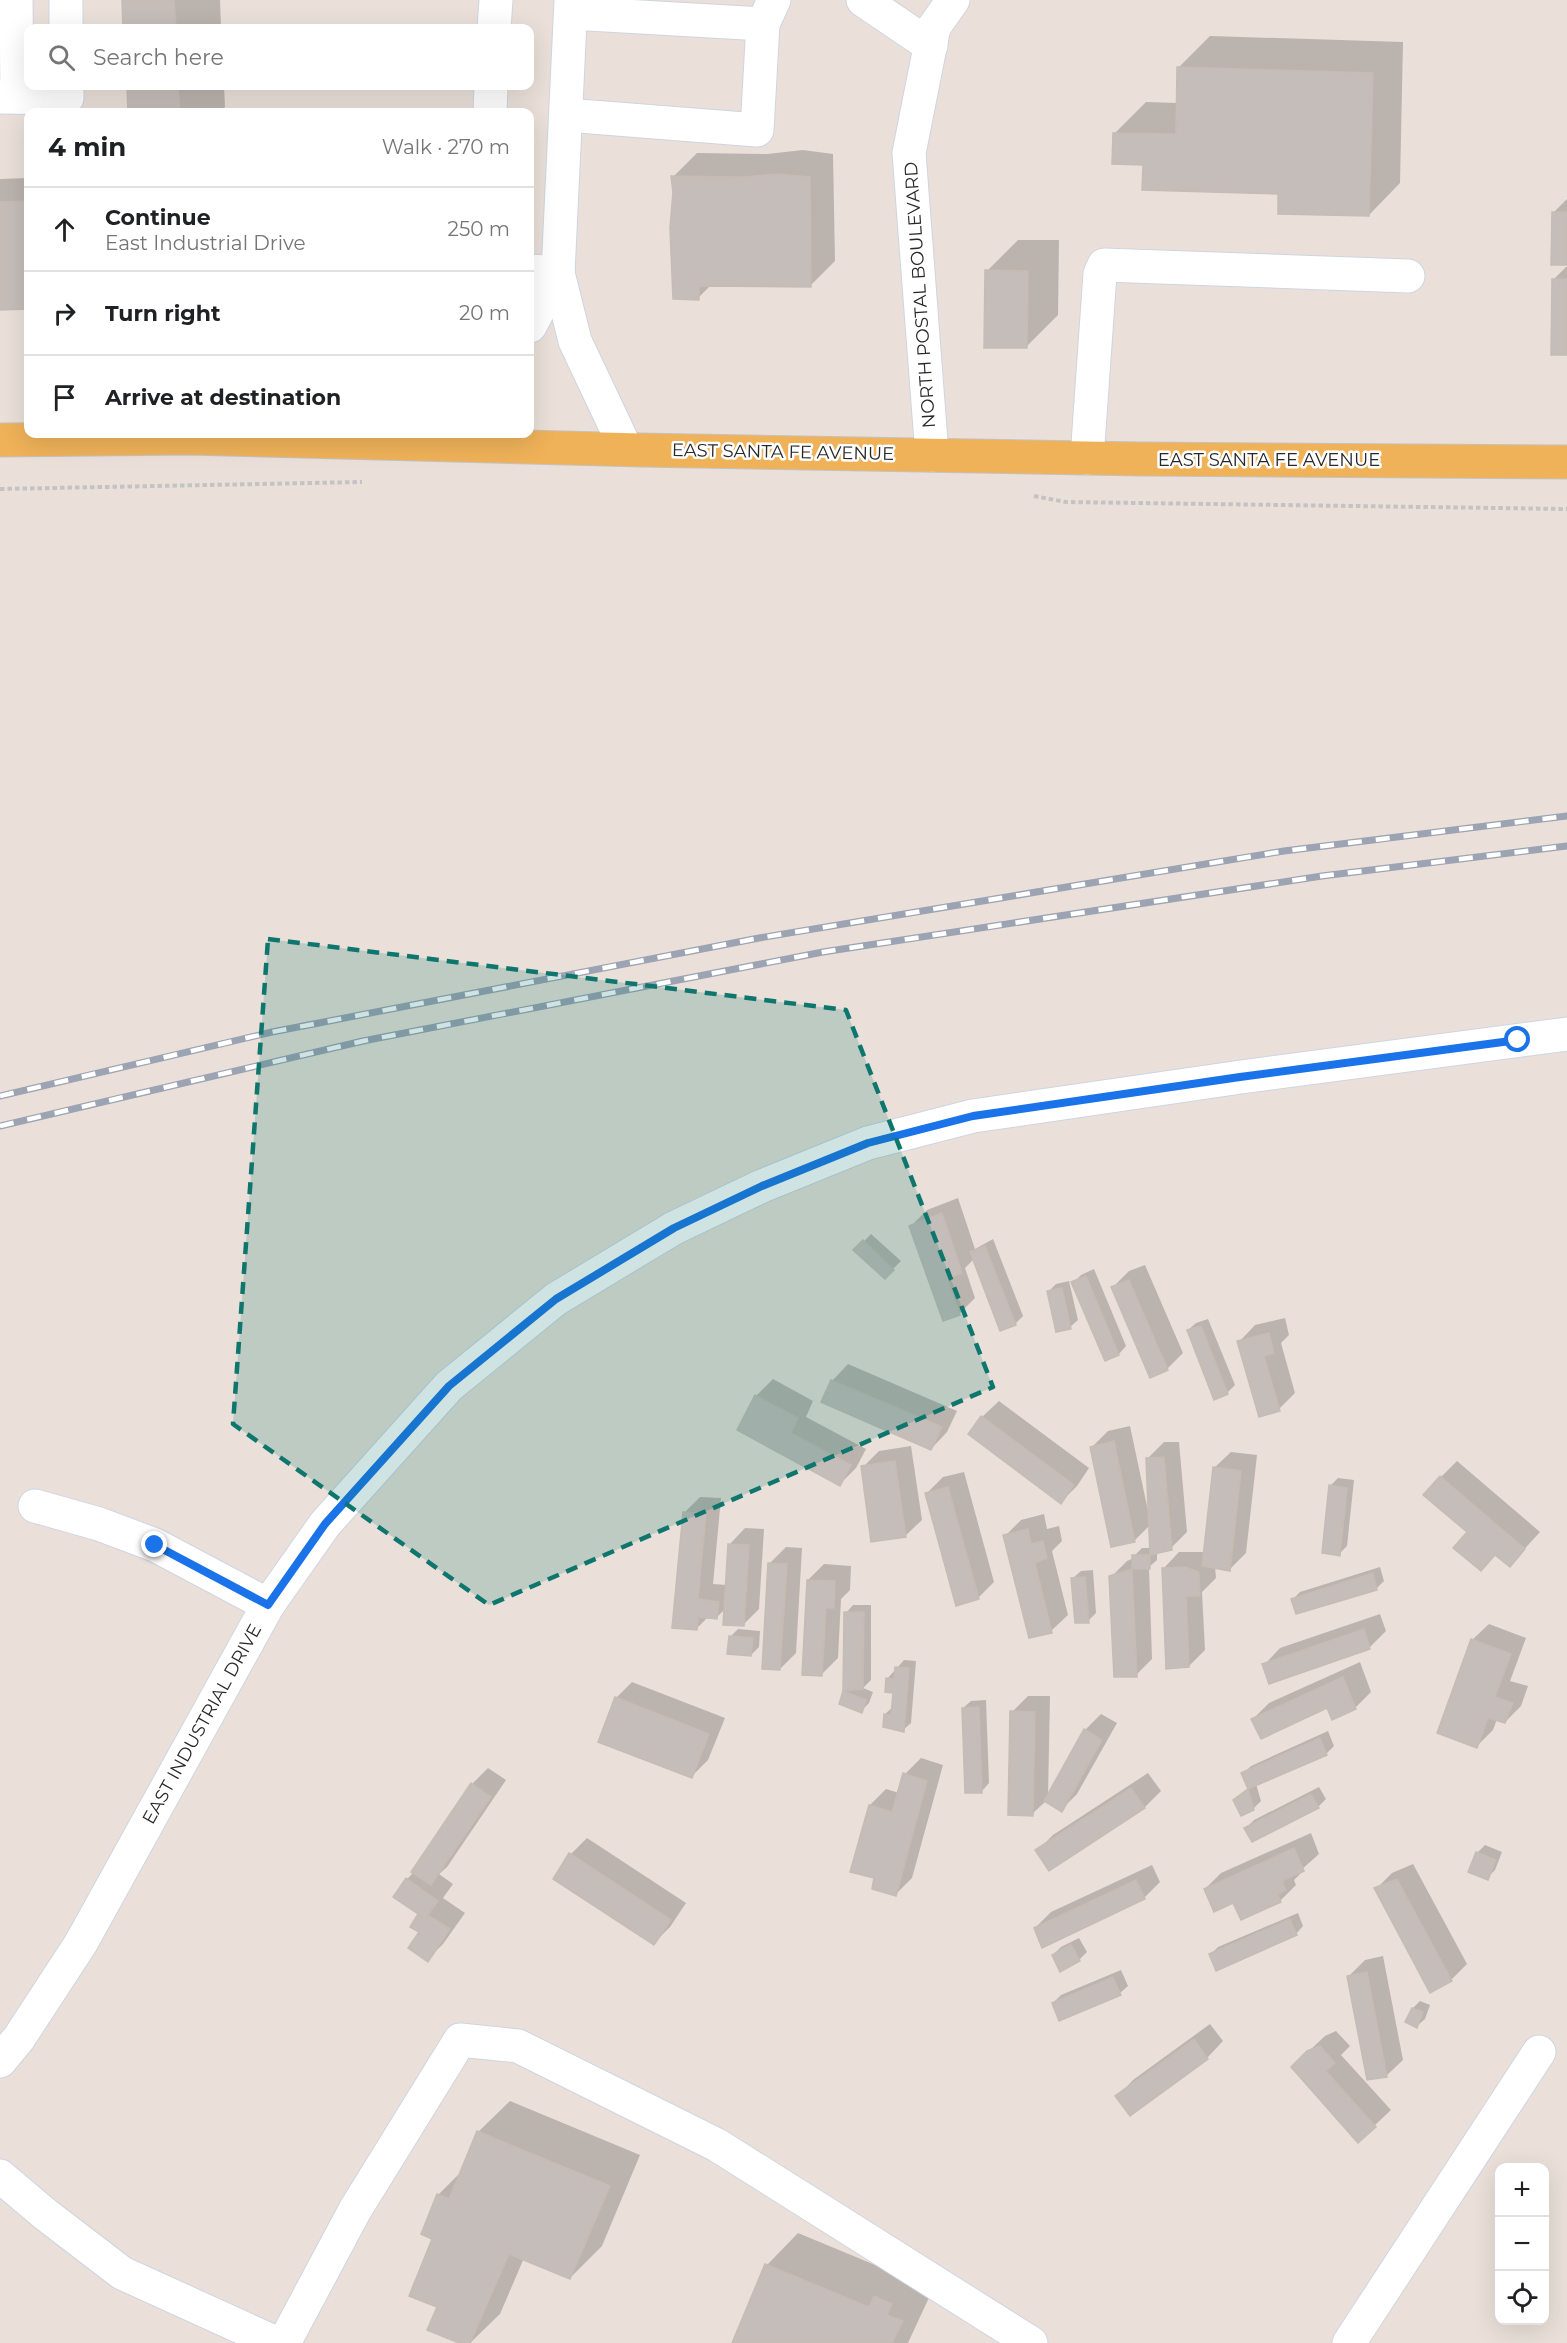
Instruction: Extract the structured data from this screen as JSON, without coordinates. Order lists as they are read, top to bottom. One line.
{"streets":{"main road":["EAST SANTA FE AVENUE"],"street":["NORTH POSTAL BOULEVARD","EAST INDUSTRIAL DRIVE"]},"crossings":[["NORTH POSTAL BOULEVARD","EAST SANTA FE AVENUE"]],"page":{"search":"Search here","heading":["4 min","Walk · 270 m"],"list":[["Continue","East Industrial Drive","250 m"],["Turn right","20 m"],"Arrive at destination"],"map_buttons":["+","−"]}}
